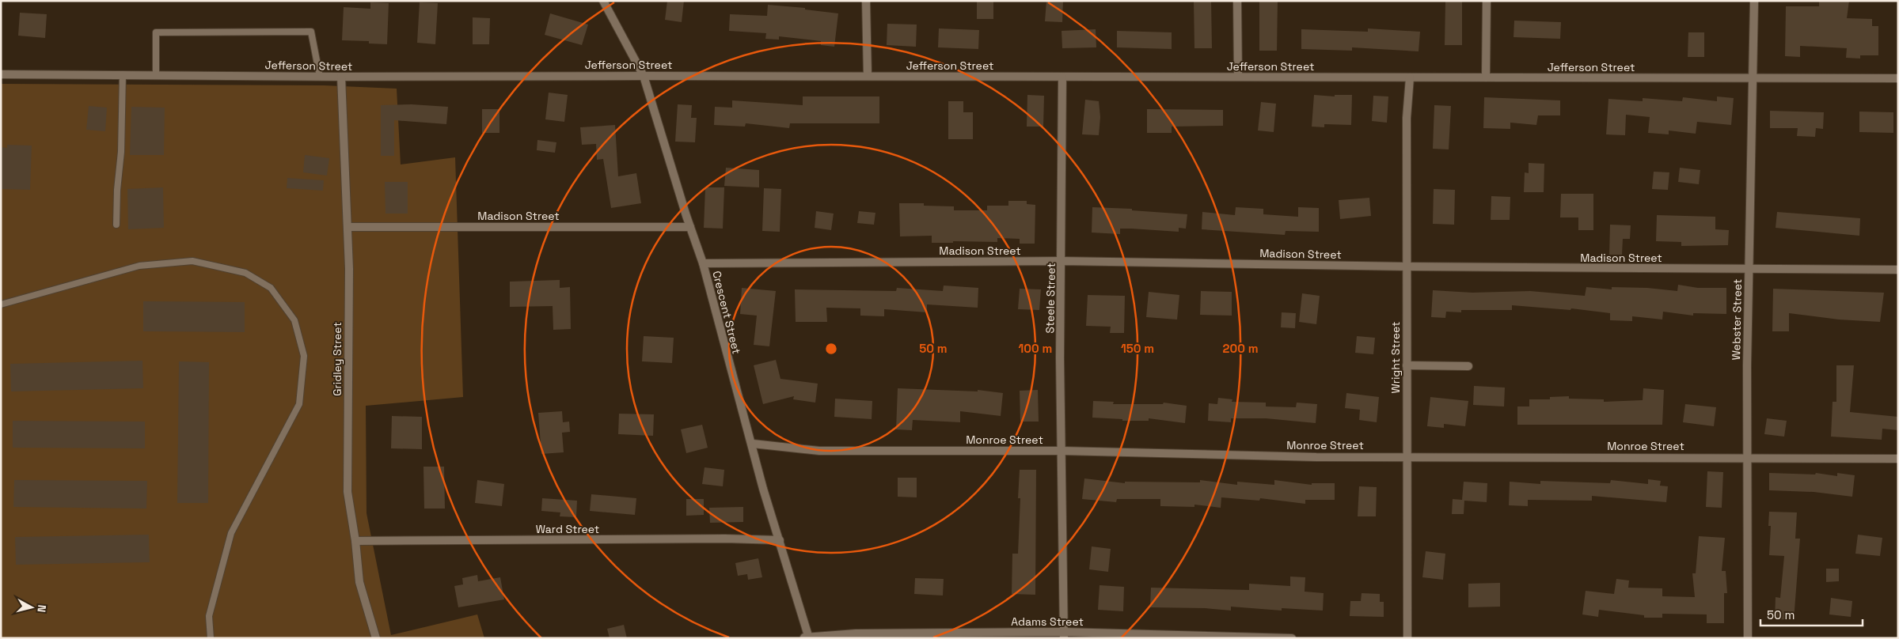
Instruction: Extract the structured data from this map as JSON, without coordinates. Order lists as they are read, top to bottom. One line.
{"streets":{"street":["Jefferson Street","Madison Street","Steele Street","Crescent Street","Webster Street","Wright Street","Gridley Street","Monroe Street","Ward Street","Adams Street"]},"crossings":[["Jefferson Street","Steele Street"],["Jefferson Street","Crescent Street"],["Jefferson Street","Webster Street"],["Jefferson Street","Wright Street"],["Jefferson Street","Gridley Street"],["Madison Street","Steele Street"],["Madison Street","Crescent Street"],["Madison Street","Webster Street"],["Madison Street","Wright Street"],["Madison Street","Gridley Street"],["Steele Street","Monroe Street"],["Steele Street","Adams Street"],["Crescent Street","Monroe Street"],["Crescent Street","Ward Street"],["Crescent Street","Adams Street"],["Webster Street","Monroe Street"],["Wright Street","Monroe Street"],["Gridley Street","Ward Street"]],"scale_bar":"50 m","north":"right","rings":["50 m","100 m","150 m","200 m"]}
